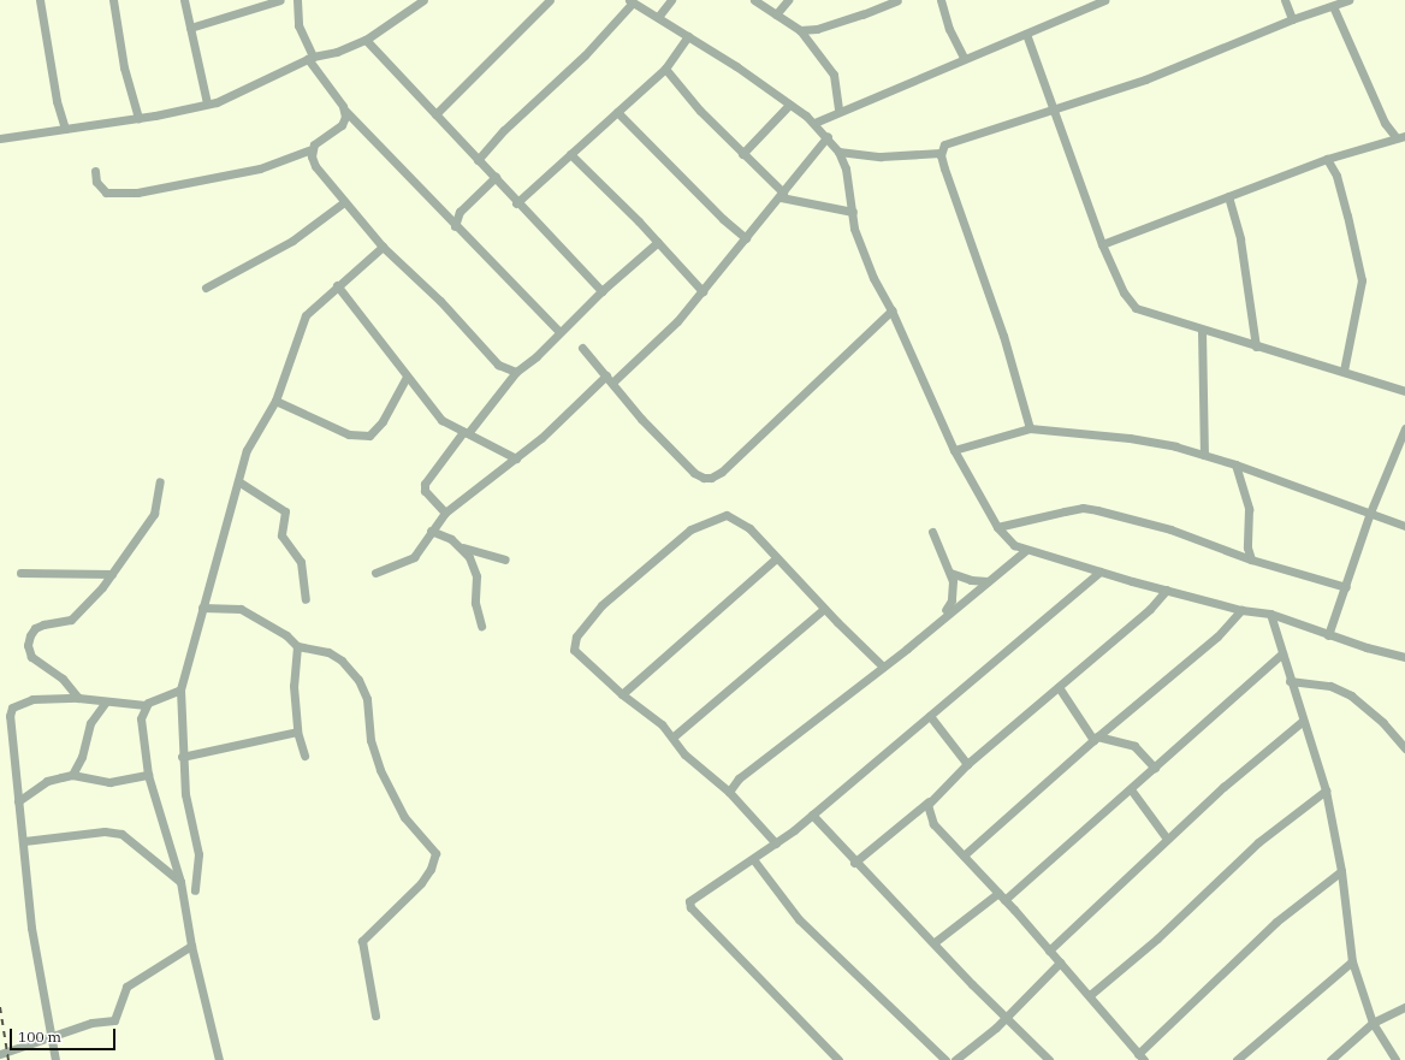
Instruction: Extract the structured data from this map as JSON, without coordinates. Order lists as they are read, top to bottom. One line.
{"scale_bar":"100 m"}
